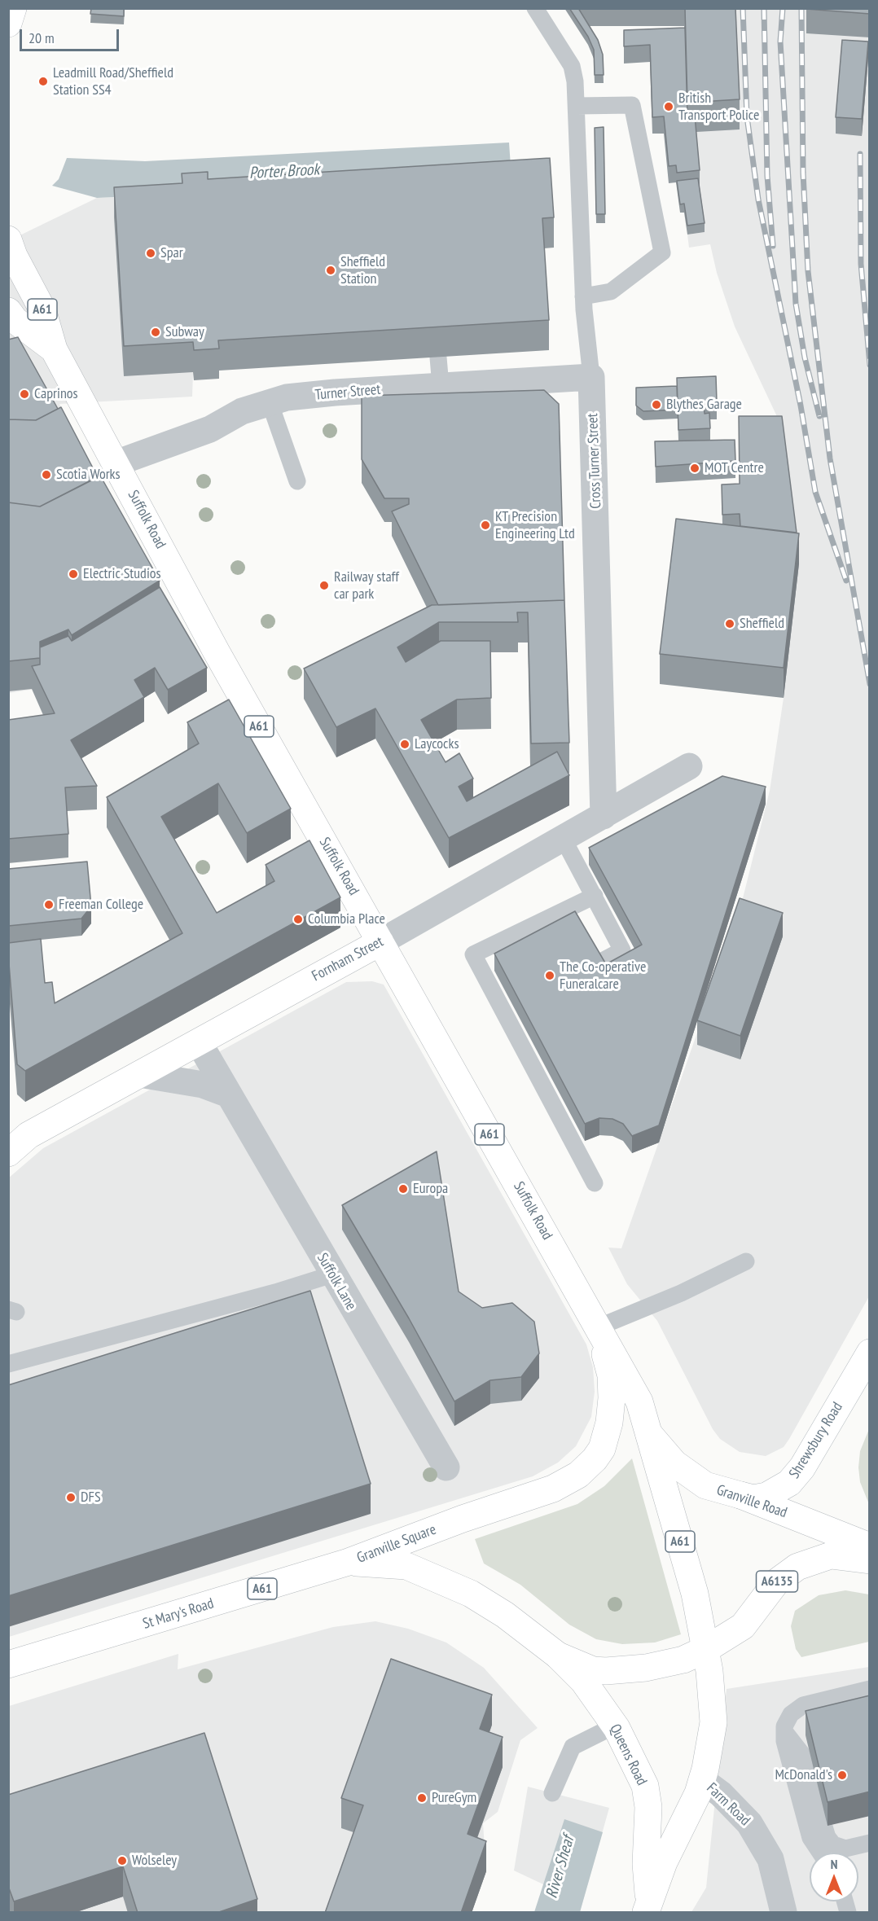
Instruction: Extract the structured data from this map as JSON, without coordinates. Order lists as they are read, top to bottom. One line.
{"streets":{"main road":["A61","Suffolk Road","Fornham Street","Shrewsbury Road","Granville Road","Granville Square","A6135","St Mary's Road","Queens Road"],"street":["Turner Street","Cross Turner Street","Suffolk Lane","Farm Road"]},"crossings":[["A61","Suffolk Road"],["A61","Granville Road"],["A61","Granville Square"],["A61","A6135"],["A61","Queens Road"],["Turner Street","Cross Turner Street"],["Turner Street","Suffolk Road"],["Cross Turner Street","Fornham Street"],["Suffolk Road","Fornham Street"],["Suffolk Road","Granville Road"],["Suffolk Road","Granville Square"],["Fornham Street","Suffolk Lane"],["Shrewsbury Road","Granville Road"],["Granville Square","A6135"],["Granville Square","St Mary's Road"],["Granville Square","Queens Road"],["A6135","Queens Road"],["Queens Road","Farm Road"]],"water":["Porter Brook","River Sheaf"],"places":["Leadmill Road/Sheffield Station SS4","British Transport Police","Spar","Sheffield Station","Subway","Caprinos","Blythes Garage","MOT Centre","Scotia Works","KT Precision Engineering Ltd","Electric Studios","Railway staff car park","Sheffield","Laycocks","Freeman College","Columbia Place","The Co-operative Funeralcare","Europa","DFS","McDonald's","PureGym","Wolseley"],"scale_bar":"20 m","north":"top"}
